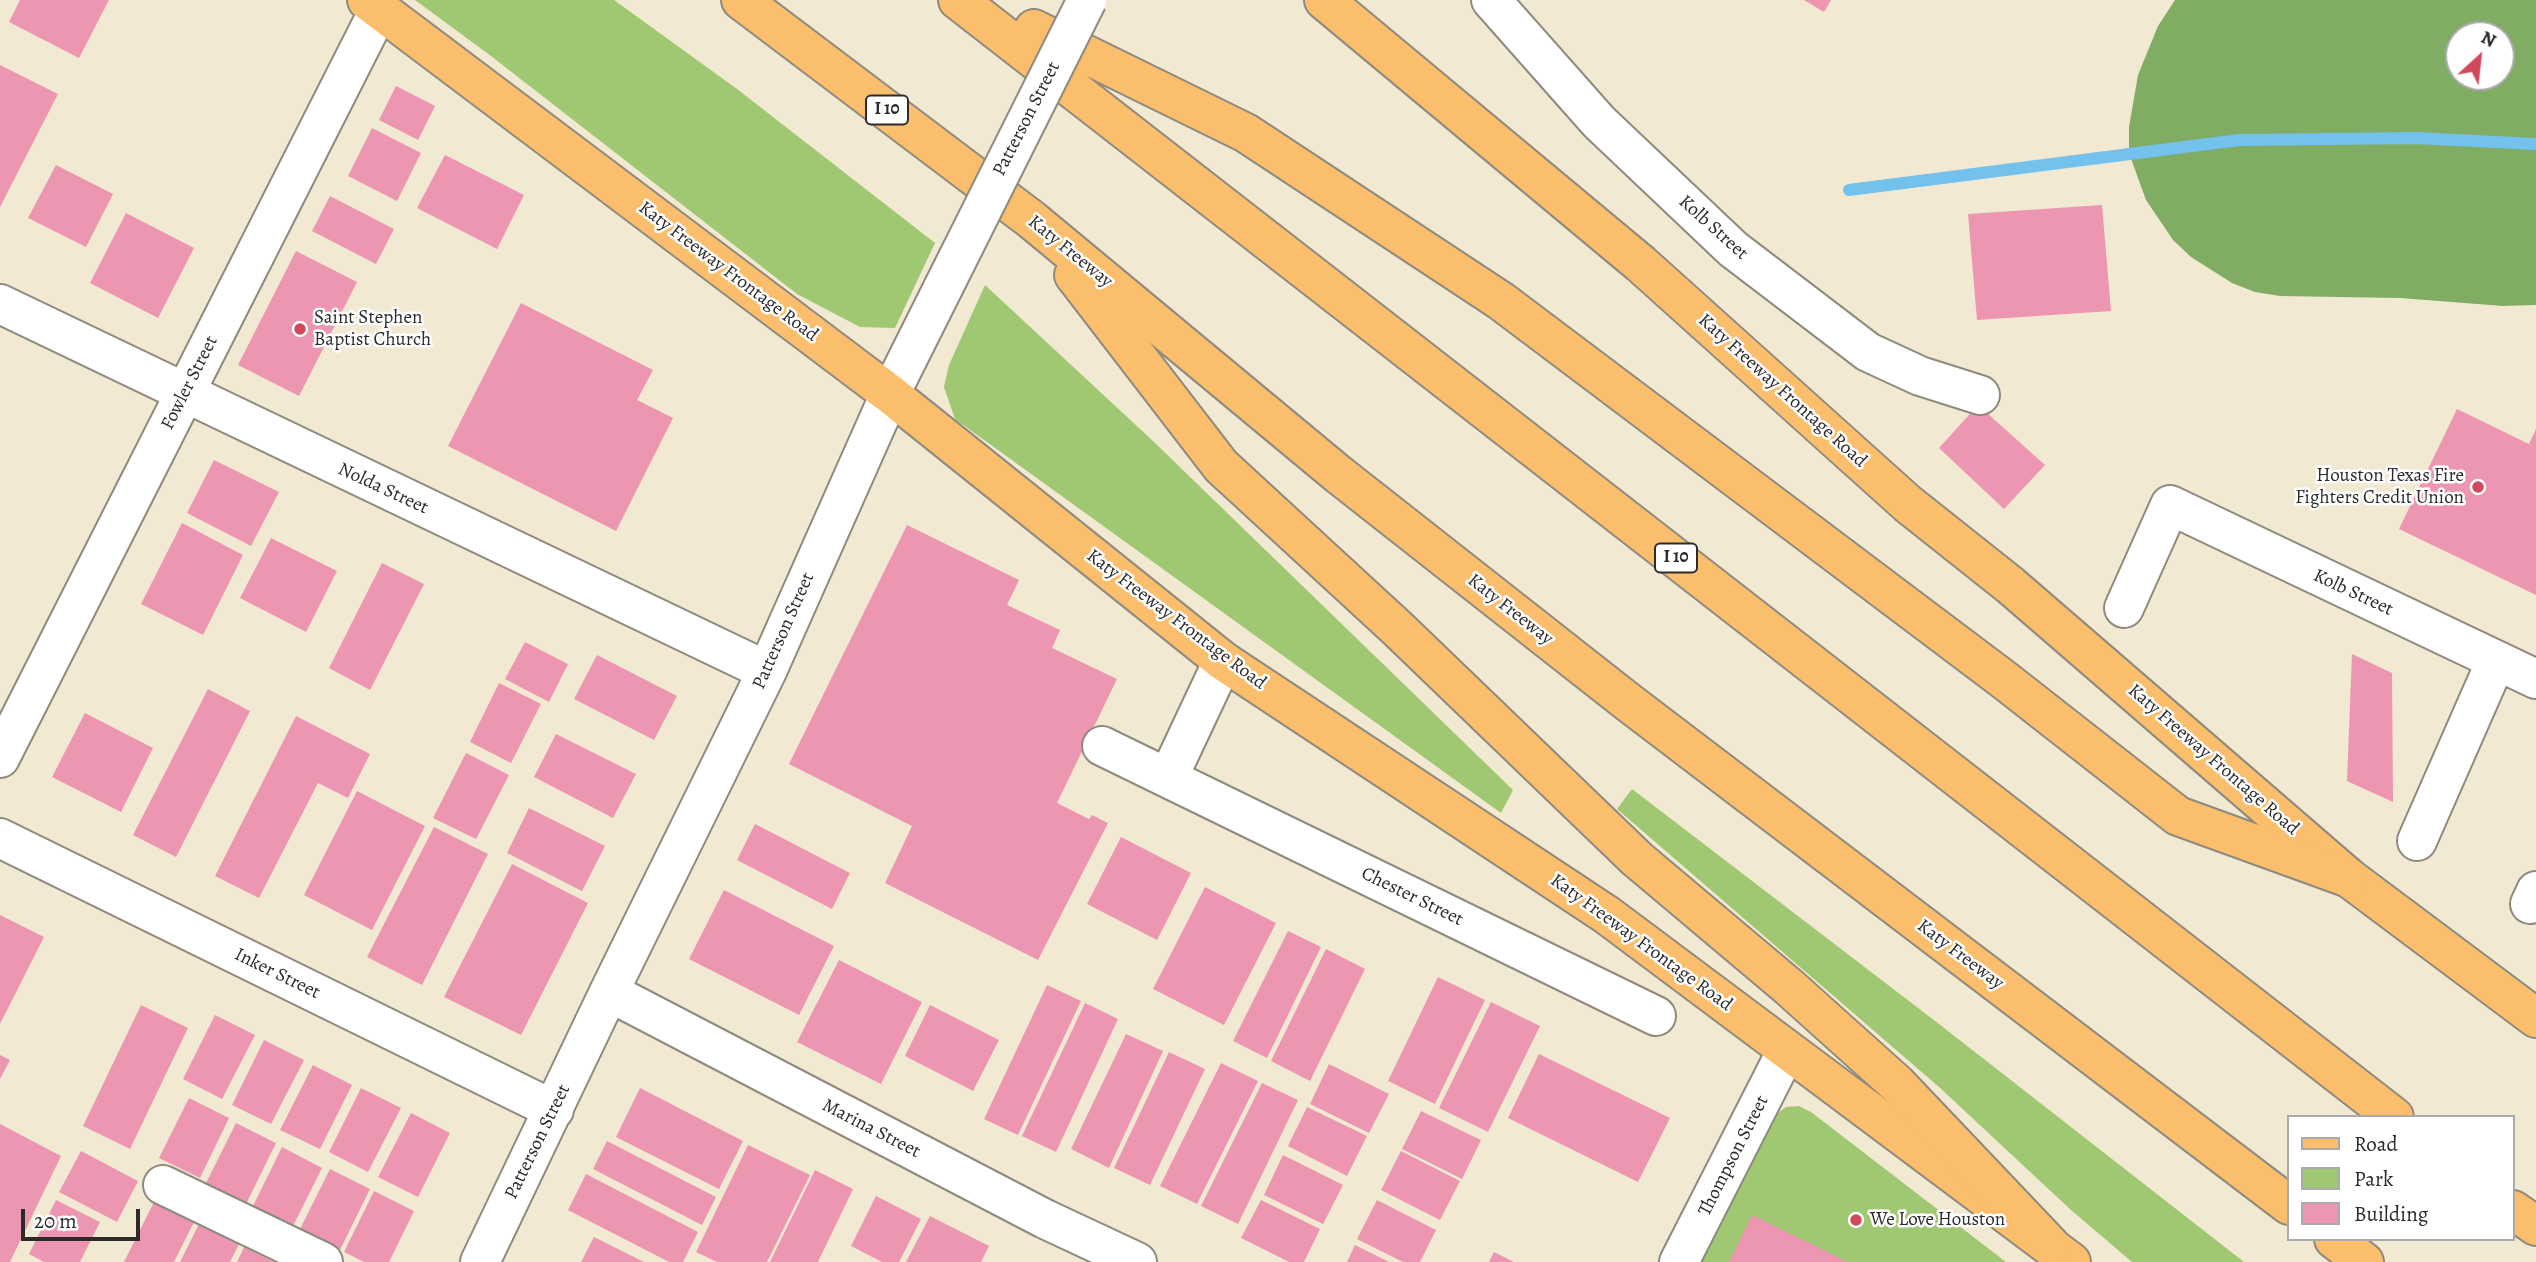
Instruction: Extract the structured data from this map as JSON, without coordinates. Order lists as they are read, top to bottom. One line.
{"streets":{"main road":["I 10","Katy Freeway","Katy Freeway Frontage Road"],"street":["Patterson Street","Kolb Street","Fowler Street","Nolda Street","Chester Street","Inker Street","Marina Street","Thompson Street"]},"crossings":[["Patterson Street","Katy Freeway Frontage Road"],["Patterson Street","Nolda Street"],["Patterson Street","Inker Street"],["Patterson Street","Marina Street"],["Katy Freeway Frontage Road","Fowler Street"],["Katy Freeway Frontage Road","Thompson Street"],["Fowler Street","Nolda Street"]],"places":["Saint Stephen Baptist Church","Houston Texas Fire Fighters Credit Union","We Love Houston"],"legend":["Road","Park","Building"],"scale_bar":"20 m","north":"top right"}
